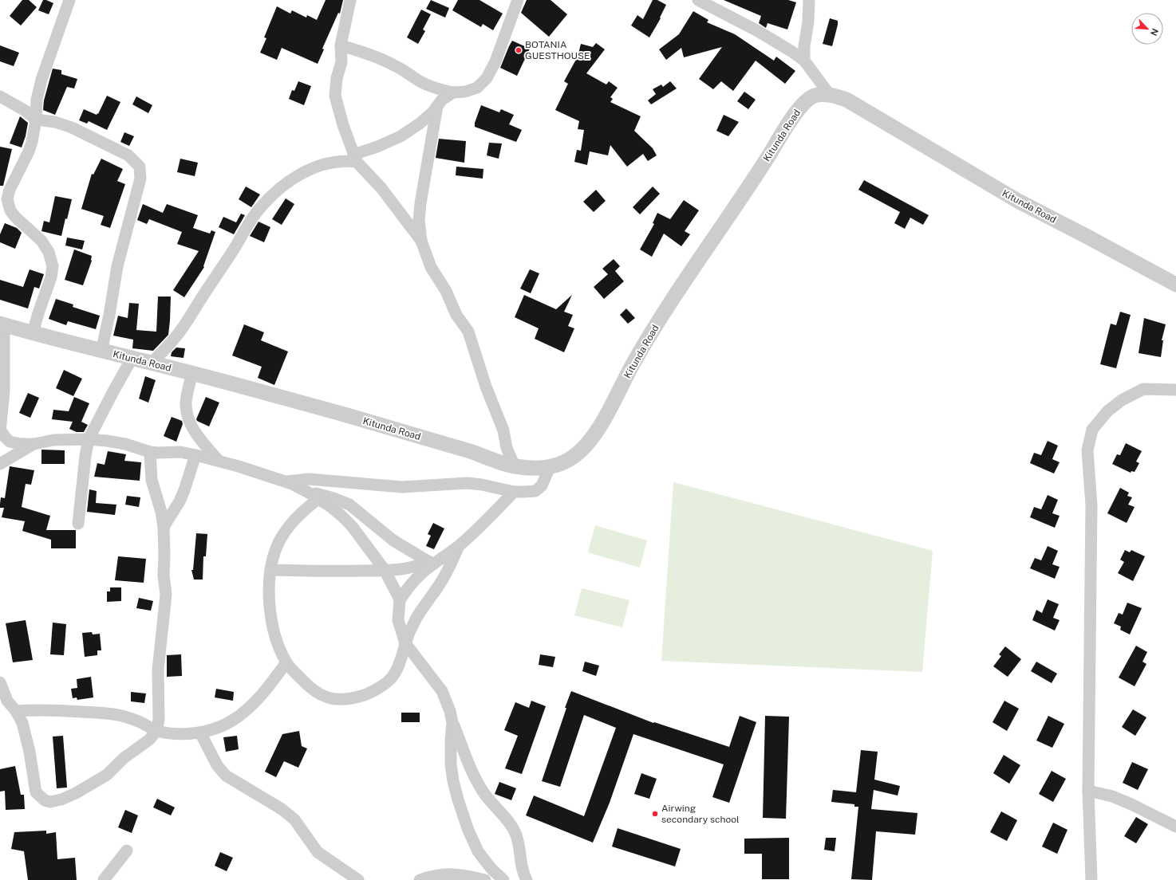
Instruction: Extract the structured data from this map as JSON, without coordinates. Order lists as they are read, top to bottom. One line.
{"streets":{"street":["Kitunda Road"]},"places":["BOTANIA GUESTHOUSE","Airwing secondary school"],"north":"bottom right"}
